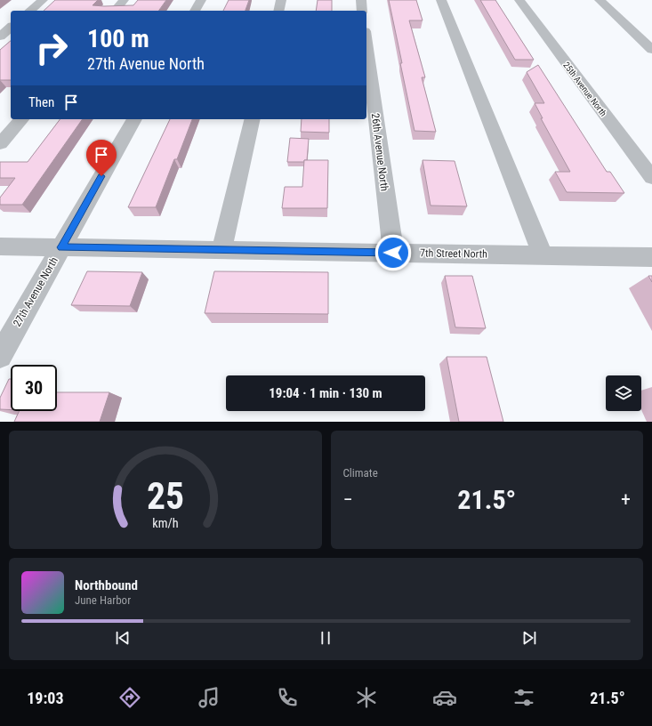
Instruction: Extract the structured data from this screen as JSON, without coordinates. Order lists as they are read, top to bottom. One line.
{"streets":{"street":["25th Avenue North","26th Avenue North","7th Street North","27th Avenue North"]},"crossings":[["26th Avenue North","7th Street North"],["7th Street North","27th Avenue North"]],"page":{"turn":["100 m","27th Avenue North"],"then":"Then","limit":"30","trip":"19:04 · 1 min · 130 m","tile":"Climate","heat":["−","21.5°","+"],"song":["Northbound","June Harbor"],"tabs":["19:03","21.5°"],"gauge":["25","km/h"]}}
